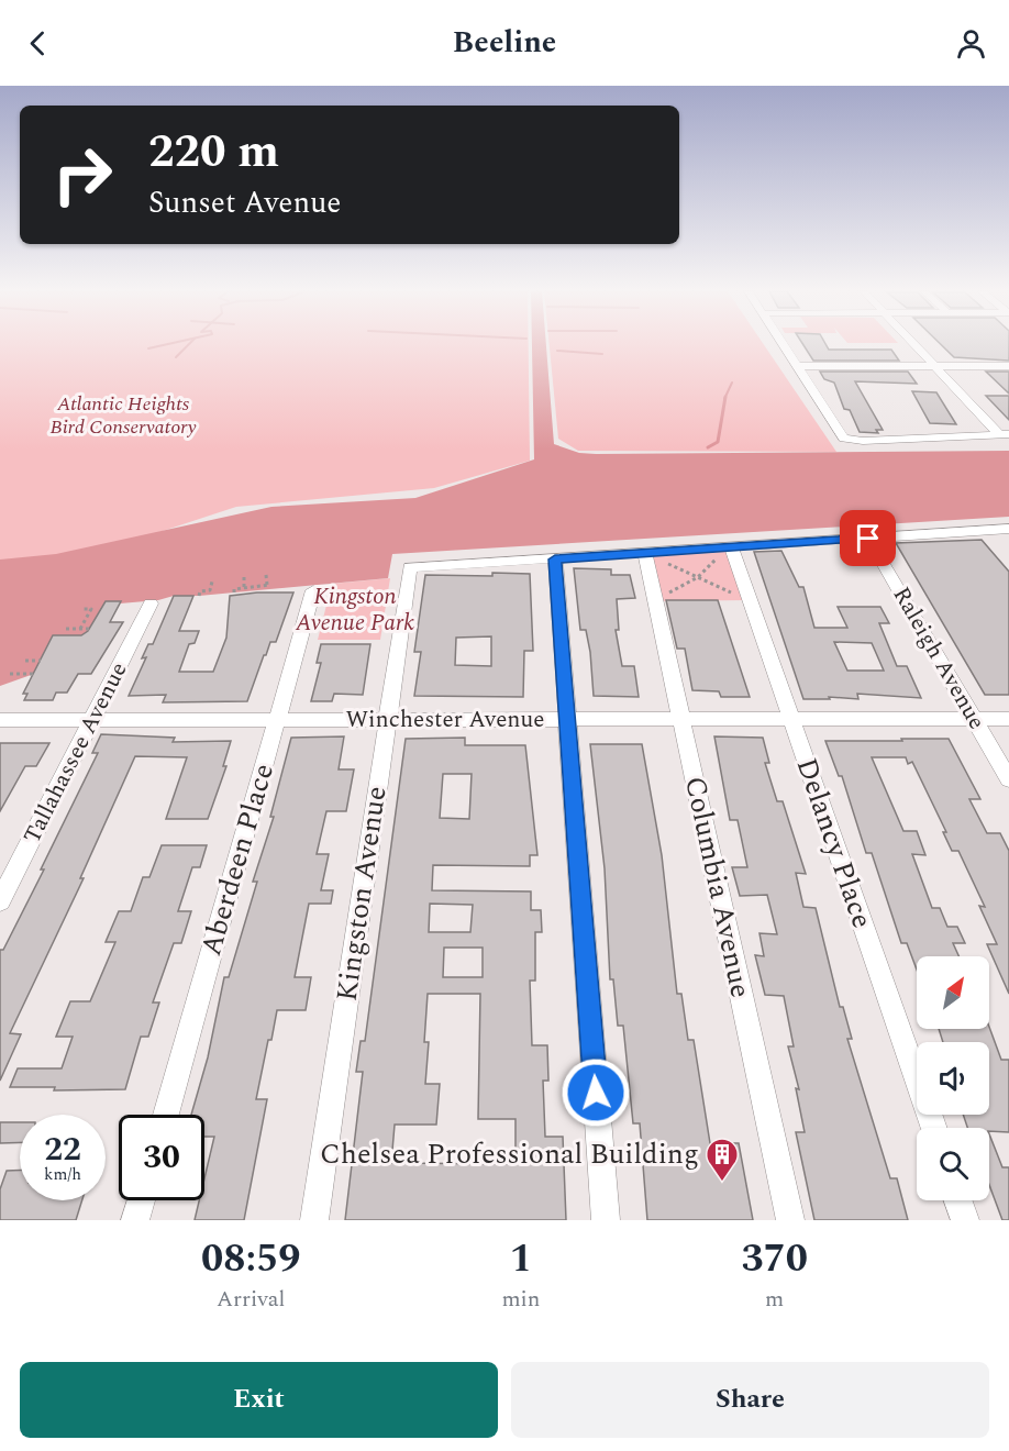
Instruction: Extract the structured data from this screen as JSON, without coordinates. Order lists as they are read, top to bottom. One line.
{"streets":{"street":["Raleigh Avenue","Winchester Avenue","Tallahassee Avenue","Delancy Place","Aberdeen Place","Columbia Avenue","Kingston Avenue"]},"crossings":[["Raleigh Avenue","Winchester Avenue"],["Winchester Avenue","Tallahassee Avenue"],["Winchester Avenue","Delancy Place"],["Winchester Avenue","Aberdeen Place"],["Winchester Avenue","Columbia Avenue"],["Winchester Avenue","Kingston Avenue"]],"parks":["Atlantic Heights Bird Conservatory","Kingston Avenue Park"],"places":{"building":["Chelsea Professional Building"]},"north":"top right","page":{"header":"Beeline","turn":["220 m","Sunset Avenue"],"speed":"22 km/h","limit":"30","eta":["08:59","Arrival","1","min","370","m"],"buttons":["Exit","Share"]}}
